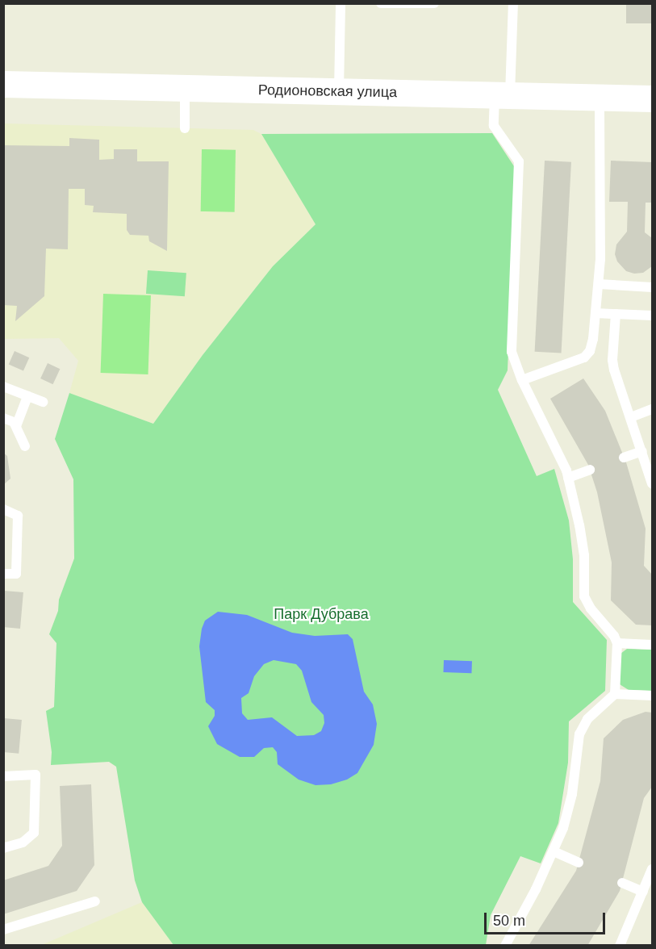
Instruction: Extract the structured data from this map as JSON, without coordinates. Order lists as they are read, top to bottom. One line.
{"streets":{"street":["Родионовская улица"]},"parks":["Парк Дубрава"],"scale_bar":"50 m"}
